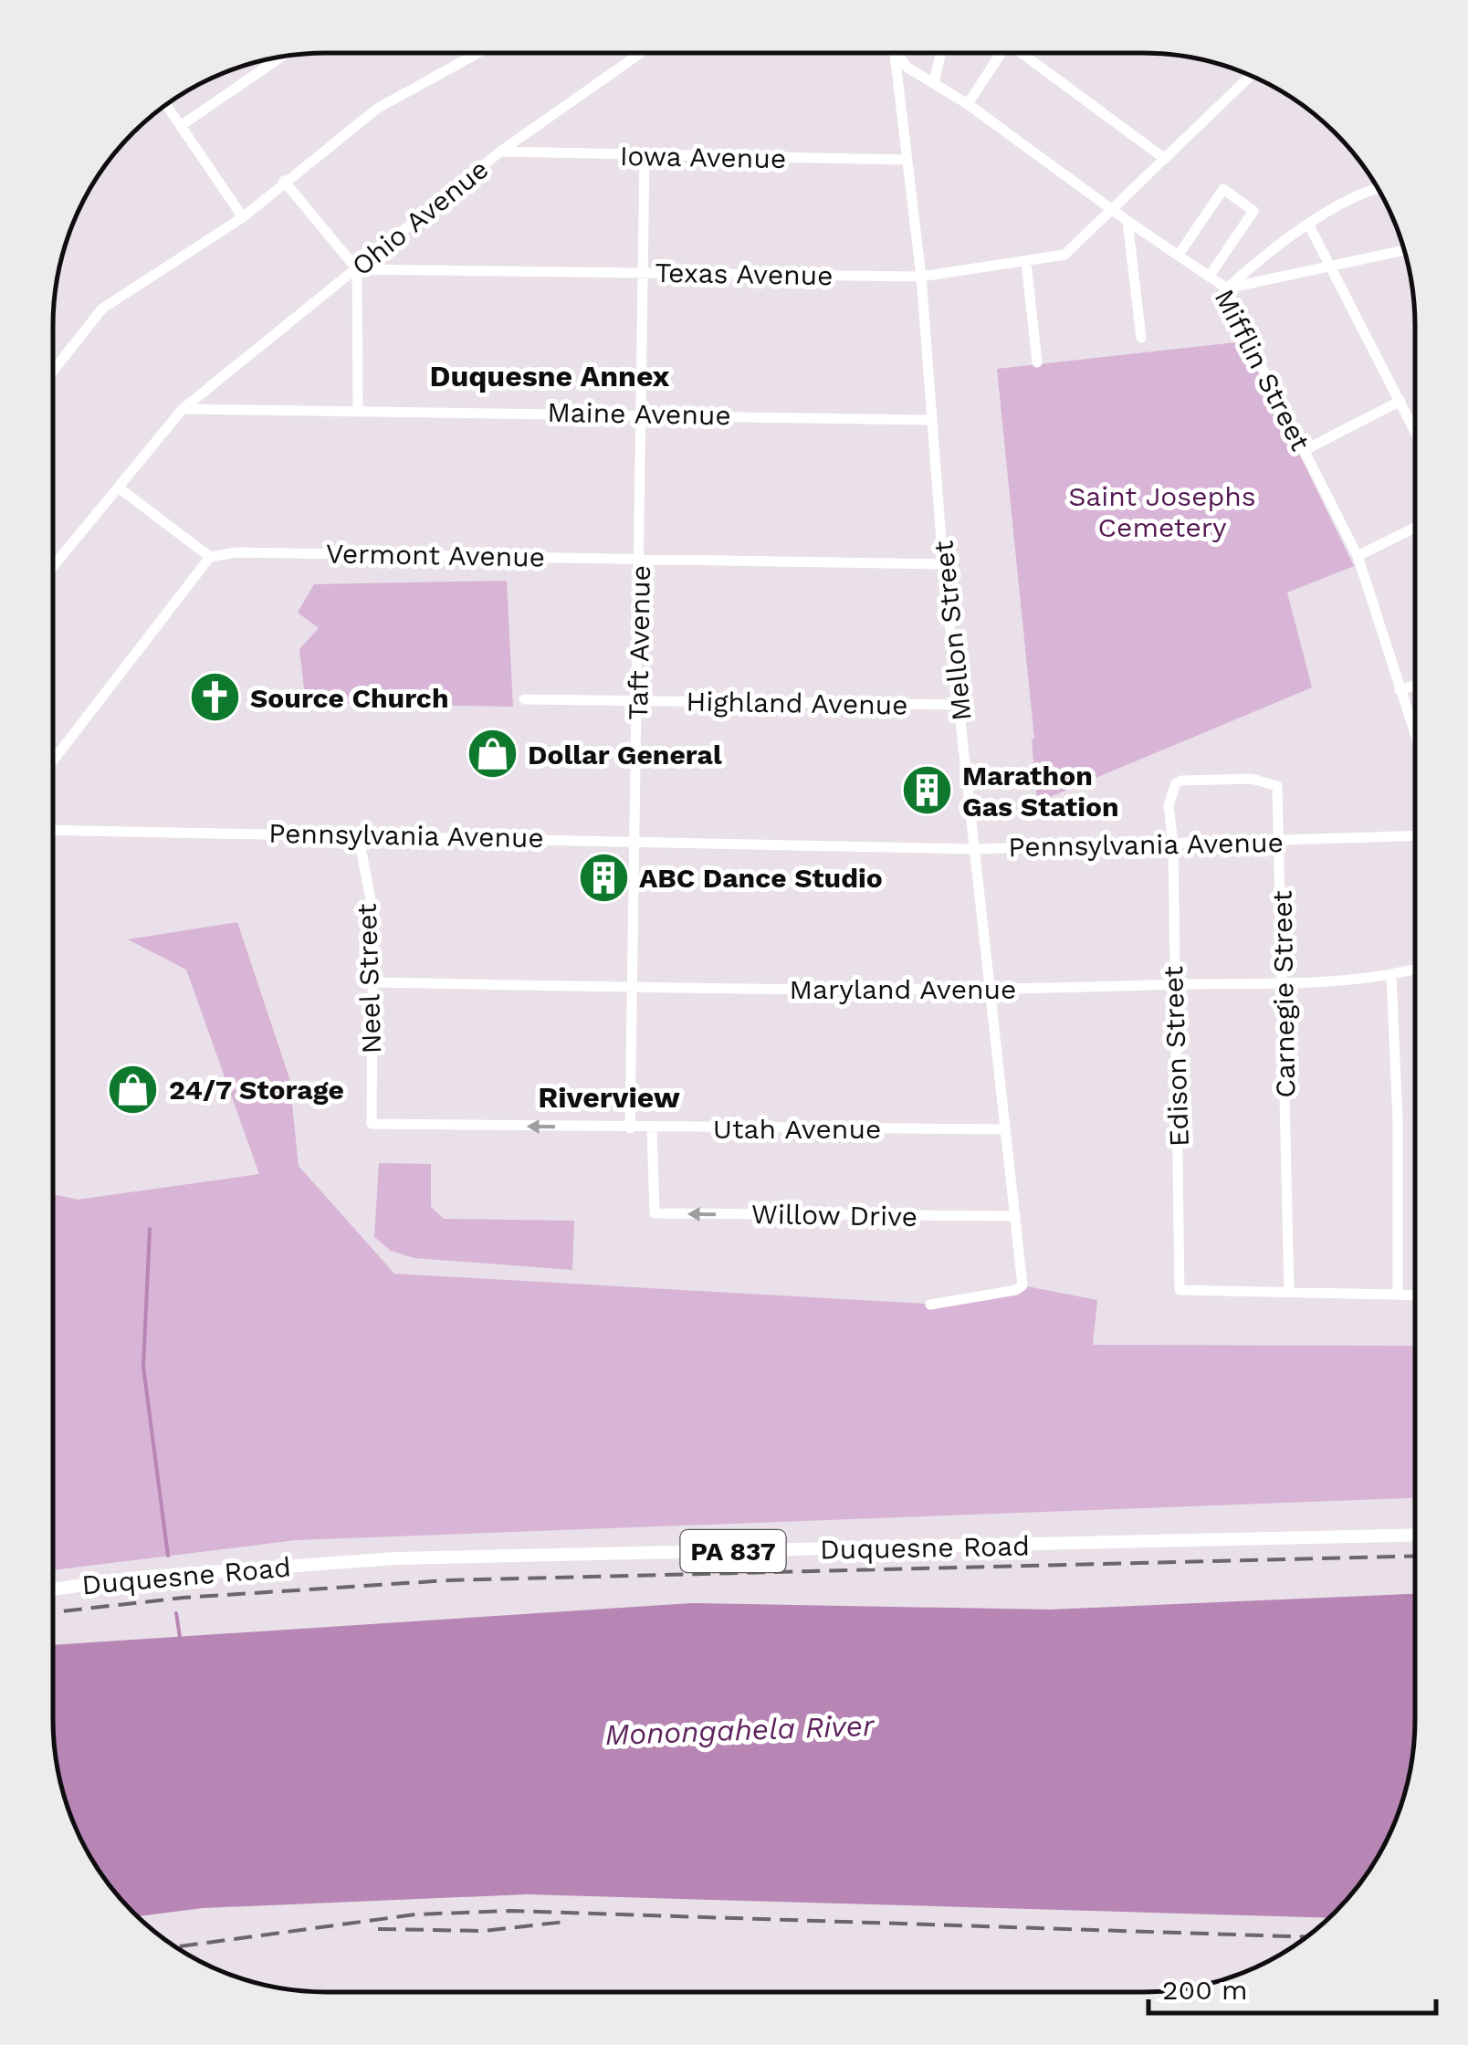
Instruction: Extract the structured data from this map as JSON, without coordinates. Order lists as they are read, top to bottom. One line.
{"streets":{"main road":["Duquesne Road","PA 837"],"street":["Iowa Avenue","Ohio Avenue","Texas Avenue","Mifflin Street","Maine Avenue","Vermont Avenue","Mellon Street","Taft Avenue","Highland Avenue","Pennsylvania Avenue","Neel Street","Maryland Avenue","Carnegie Street","Edison Street","Utah Avenue","Willow Drive"]},"crossings":[["Iowa Avenue","Ohio Avenue"],["Iowa Avenue","Mellon Street"],["Iowa Avenue","Taft Avenue"],["Ohio Avenue","Texas Avenue"],["Ohio Avenue","Maine Avenue"],["Texas Avenue","Mifflin Street"],["Texas Avenue","Mellon Street"],["Texas Avenue","Taft Avenue"],["Maine Avenue","Mellon Street"],["Maine Avenue","Taft Avenue"],["Vermont Avenue","Mellon Street"],["Vermont Avenue","Taft Avenue"],["Mellon Street","Highland Avenue"],["Mellon Street","Pennsylvania Avenue"],["Mellon Street","Maryland Avenue"],["Mellon Street","Utah Avenue"],["Mellon Street","Willow Drive"],["Taft Avenue","Highland Avenue"],["Taft Avenue","Pennsylvania Avenue"],["Taft Avenue","Maryland Avenue"],["Taft Avenue","Utah Avenue"],["Pennsylvania Avenue","Neel Street"],["Pennsylvania Avenue","Carnegie Street"],["Pennsylvania Avenue","Edison Street"],["Neel Street","Maryland Avenue"],["Neel Street","Utah Avenue"],["Maryland Avenue","Carnegie Street"],["Maryland Avenue","Edison Street"],["Carnegie Street","Edison Street"],["Utah Avenue","Willow Drive"]],"one_way":["Utah Avenue","Willow Drive"],"districts":["Duquesne Annex","Riverview"],"water":["Monongahela River"],"parks":["Saint Josephs Cemetery"],"places":{"church":["Source Church"],"shop":["Dollar General","24/7 Storage"],"building":["Marathon Gas Station","ABC Dance Studio"]},"scale_bar":"200 m"}
